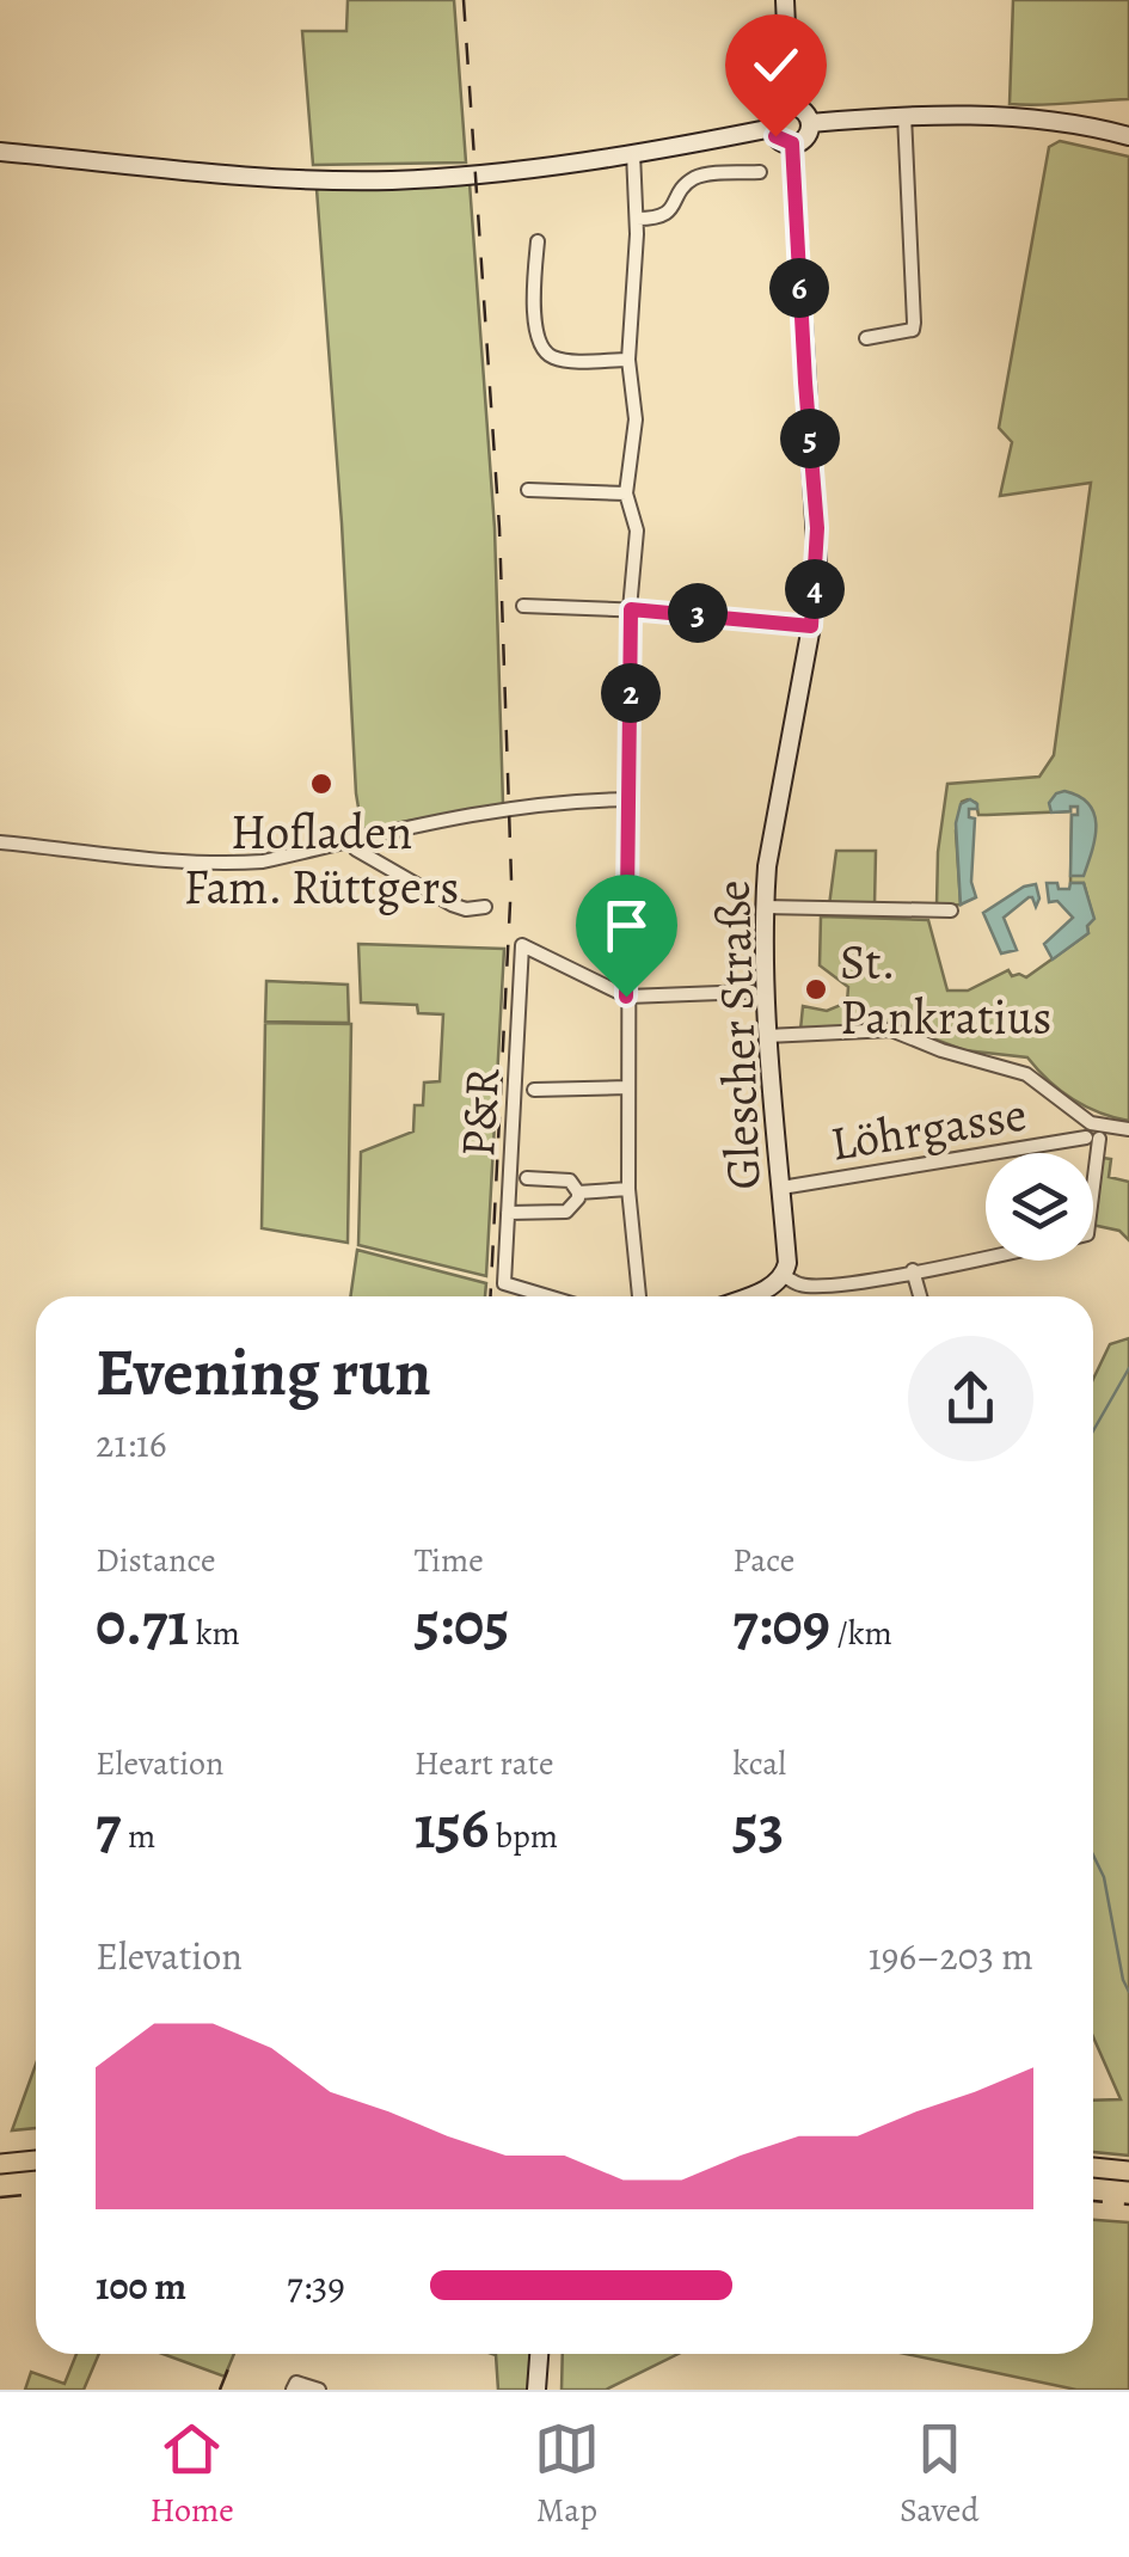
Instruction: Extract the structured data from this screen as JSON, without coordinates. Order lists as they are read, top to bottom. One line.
{"streets":{"street":["Glescher Straße","P&R","Löhrgasse"]},"crossings":[["Glescher Straße","Löhrgasse"]],"places":["Hofladen Fam. Rüttgers","St. Pankratius"],"page":{"pins":["6","5","4","3","2"],"heading":["Evening run","21:16"],"stats":[["Distance","0.71 km"],["Time","5:05"],["Pace","7:09 /km"],["Elevation","7 m"],["Heart rate","156 bpm"],["kcal","53"]],"chart":["Elevation","196–203 m"],"list":[{"name":"100 m","note":"7:39"}],"tabs":["Home","Map","Saved"]}}
